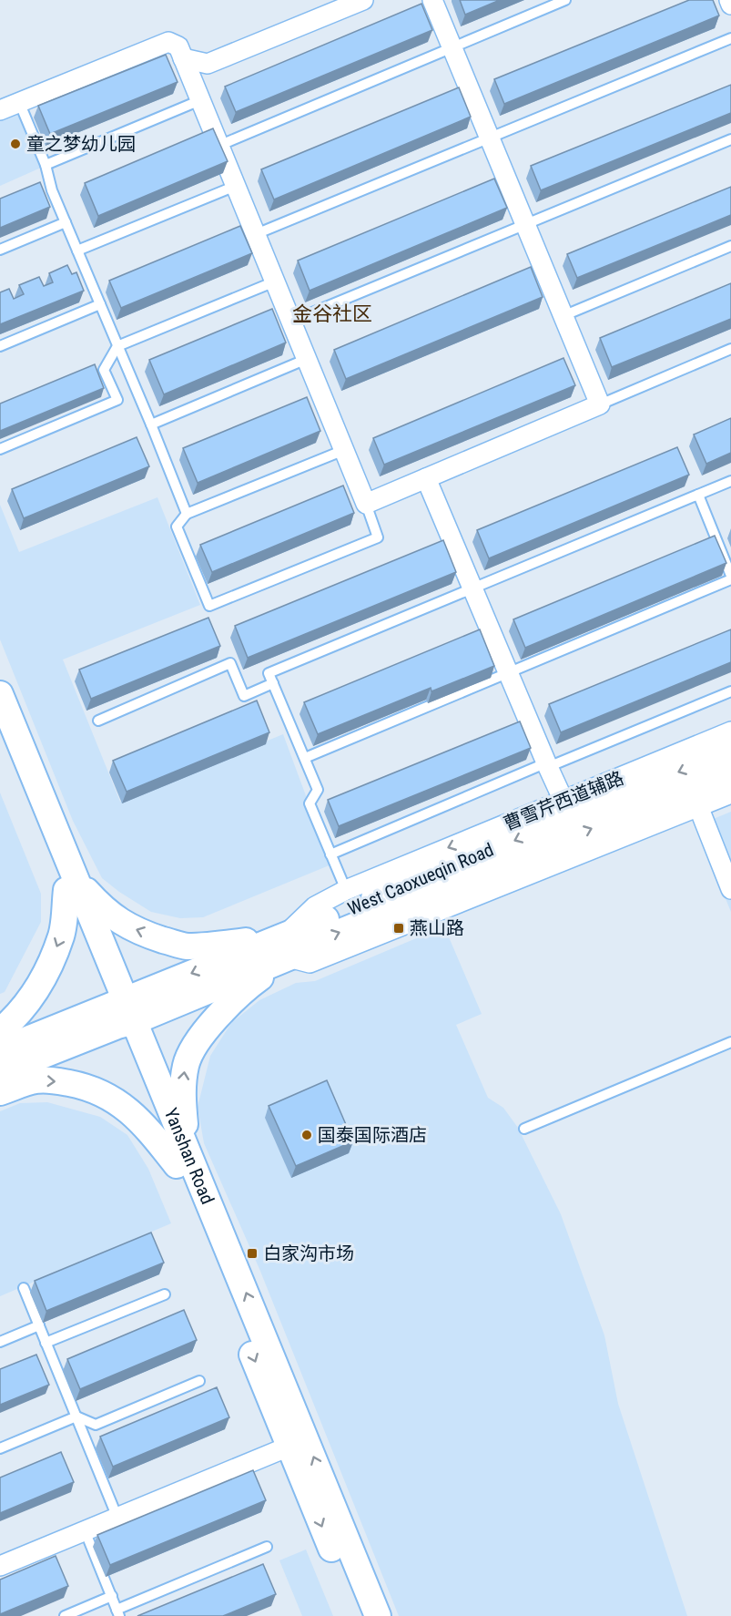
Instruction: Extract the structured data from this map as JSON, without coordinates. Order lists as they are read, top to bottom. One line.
{"streets":{"main road":["West Caoxueqin Road","Yanshan Road"],"street":["曹雪芹西道辅路"]},"crossings":[["曹雪芹西道辅路","West Caoxueqin Road"],["West Caoxueqin Road","Yanshan Road"]],"one_way":["曹雪芹西道辅路"],"districts":["金谷社区"],"places":{"other":["童之梦幼儿园","国泰国际酒店"],"transit":["燕山路","白家沟市场"]}}
